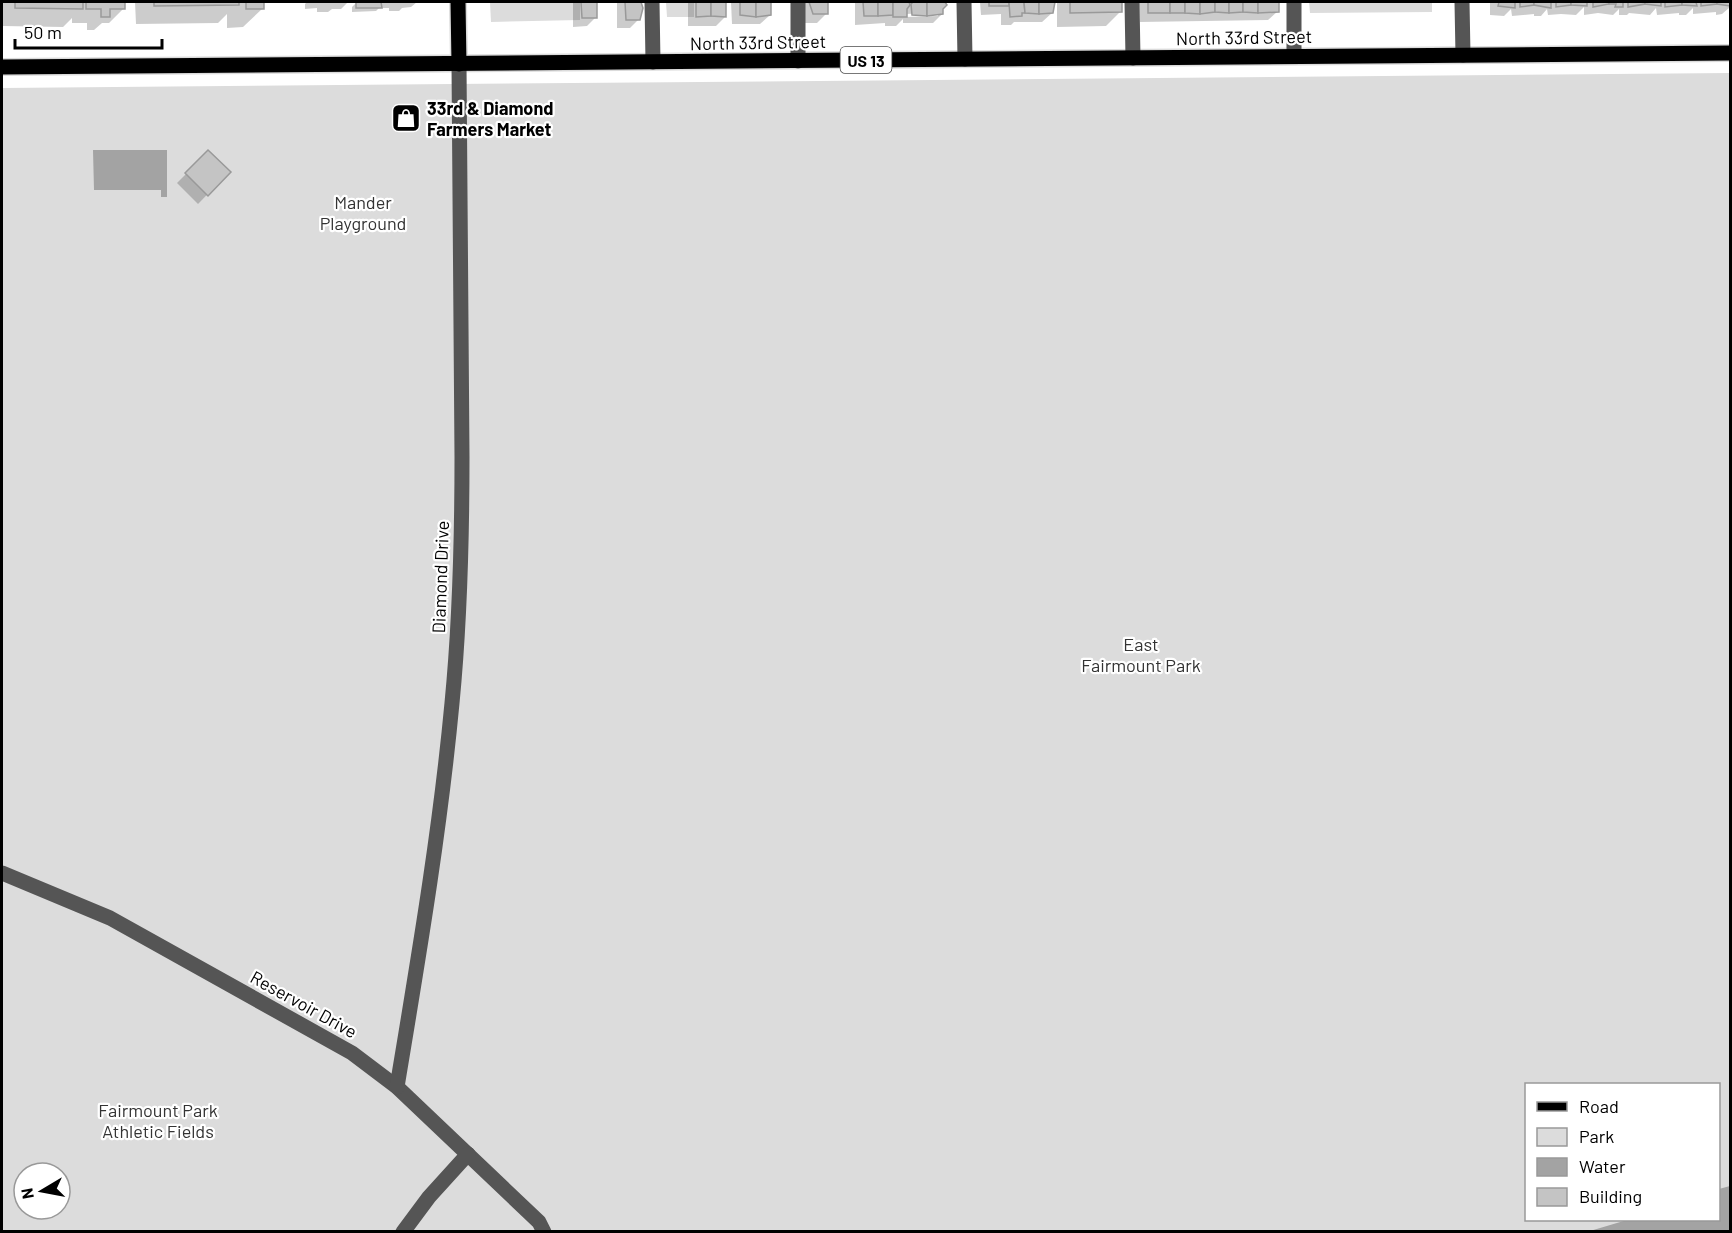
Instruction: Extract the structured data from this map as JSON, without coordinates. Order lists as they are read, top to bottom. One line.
{"streets":{"main road":["North 33rd Street","US 13"],"street":["Diamond Drive","Reservoir Drive"]},"crossings":[["North 33rd Street","Diamond Drive"],["Diamond Drive","Reservoir Drive"]],"parks":["Mander Playground","East Fairmount Park","Fairmount Park Athletic Fields"],"places":{"shop":["33rd & Diamond Farmers Market"]},"legend":["Road","Park","Water","Building"],"scale_bar":"50 m","north":"left"}
